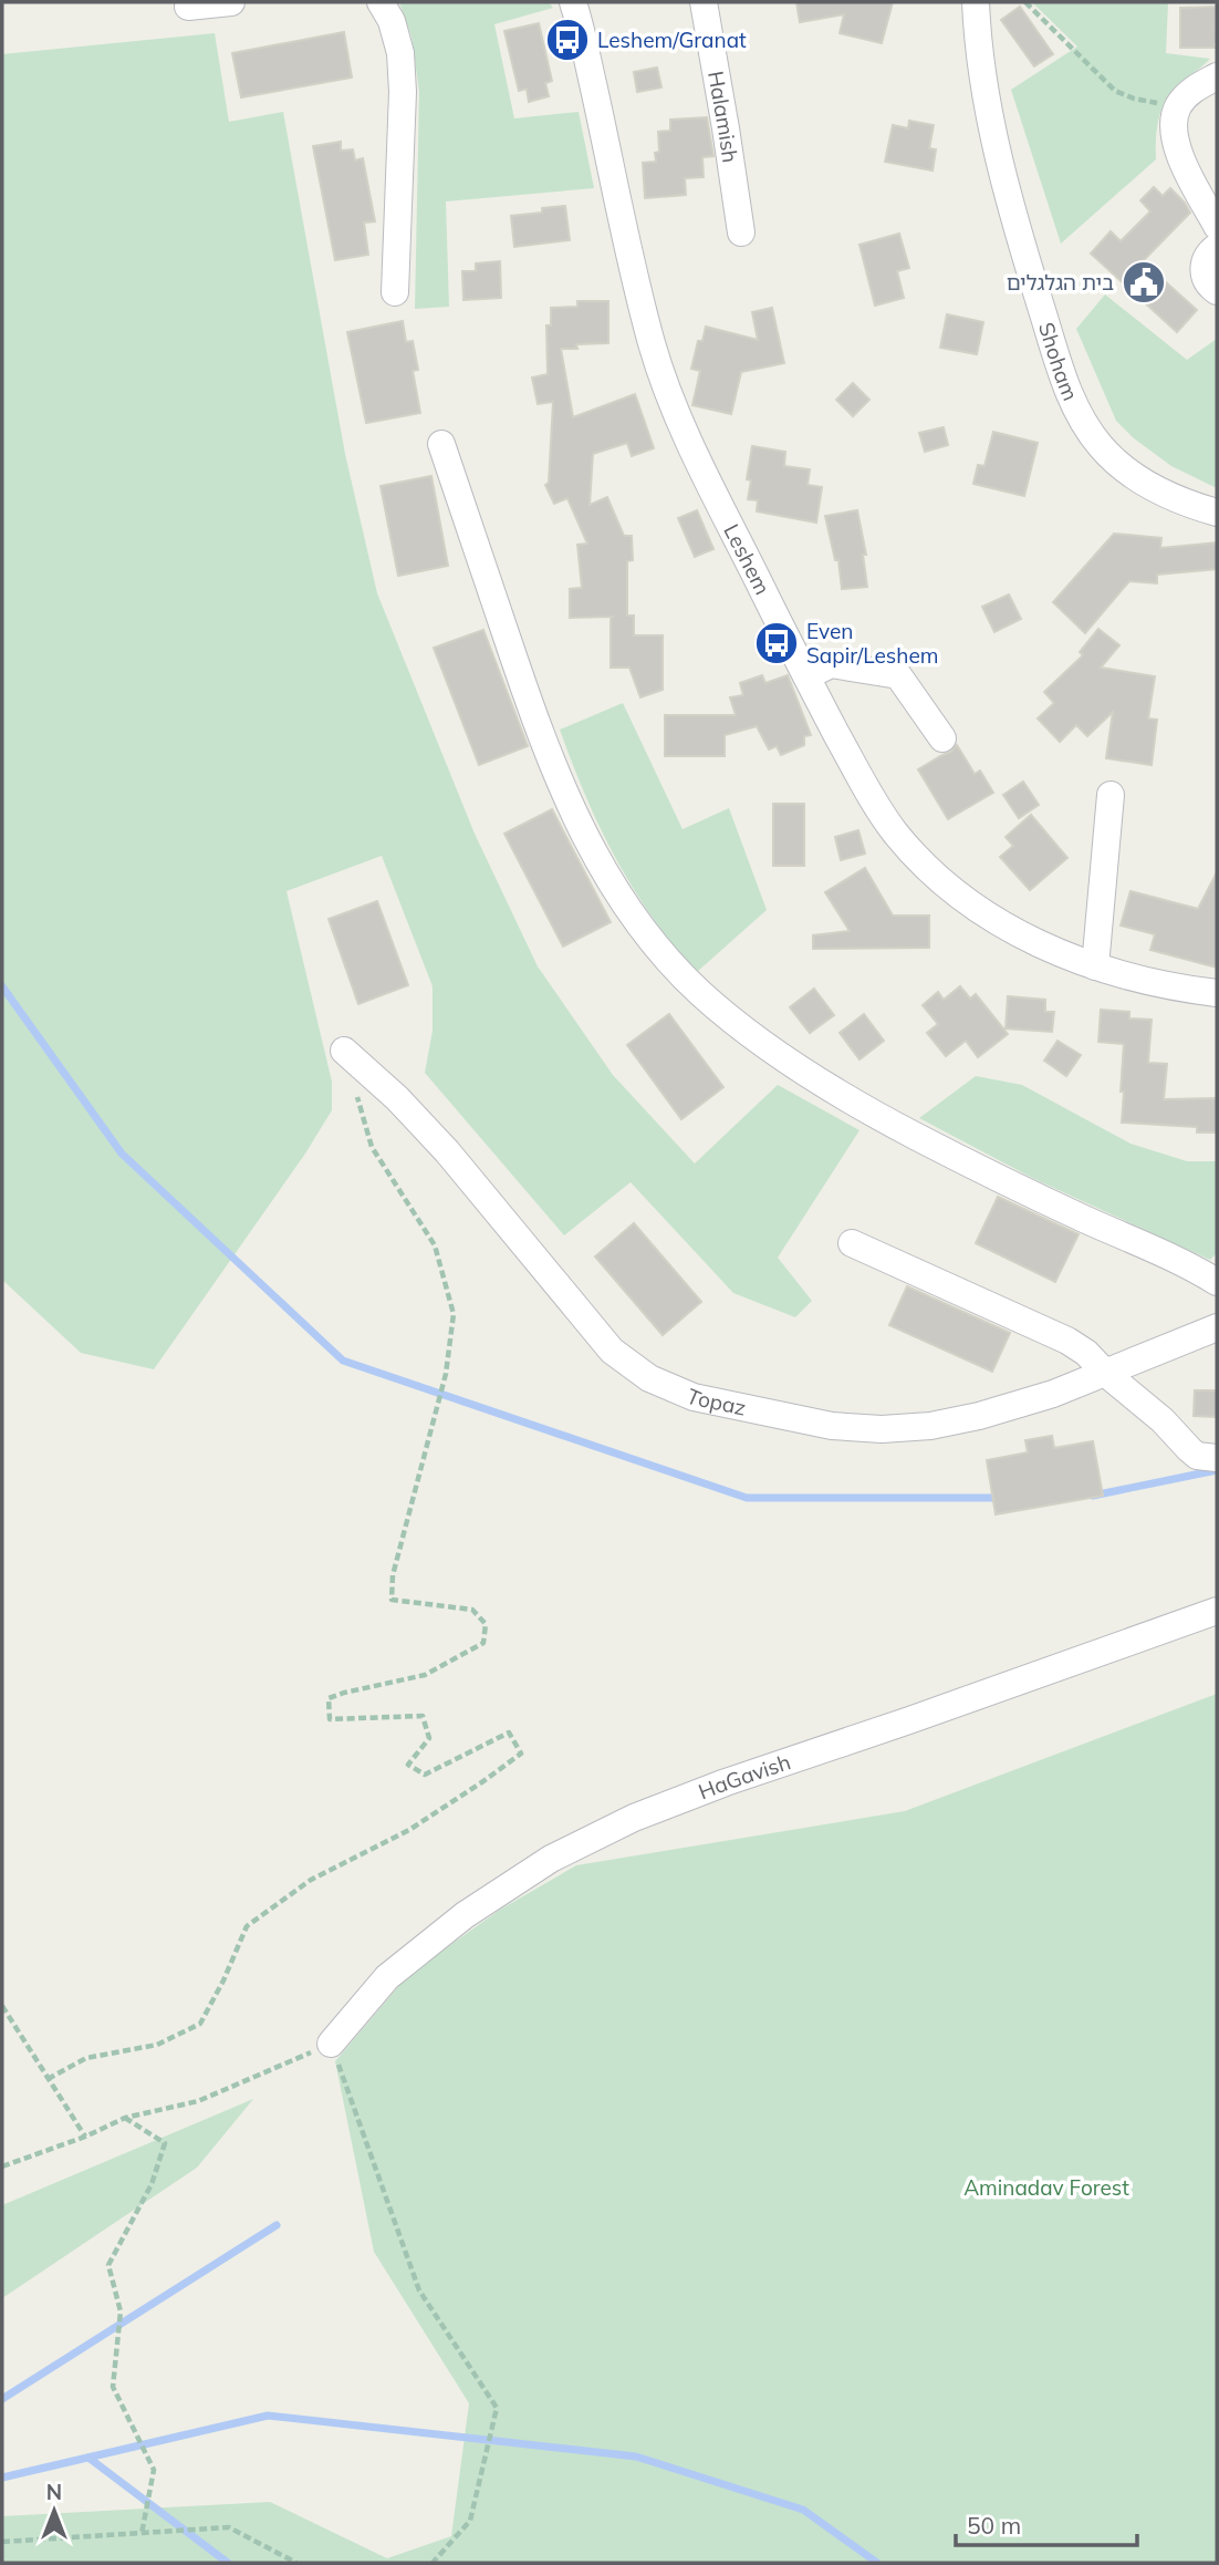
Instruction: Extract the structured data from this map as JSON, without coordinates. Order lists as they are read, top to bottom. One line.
{"streets":{"street":["Halamish","Shoham","Leshem","Topaz","HaGavish"]},"parks":["Aminadav Forest"],"places":{"bus stop":["Leshem/Granat","Even Sapir/Leshem"],"public building":["בית הגלגלים"]},"scale_bar":"50 m","north":"top"}
